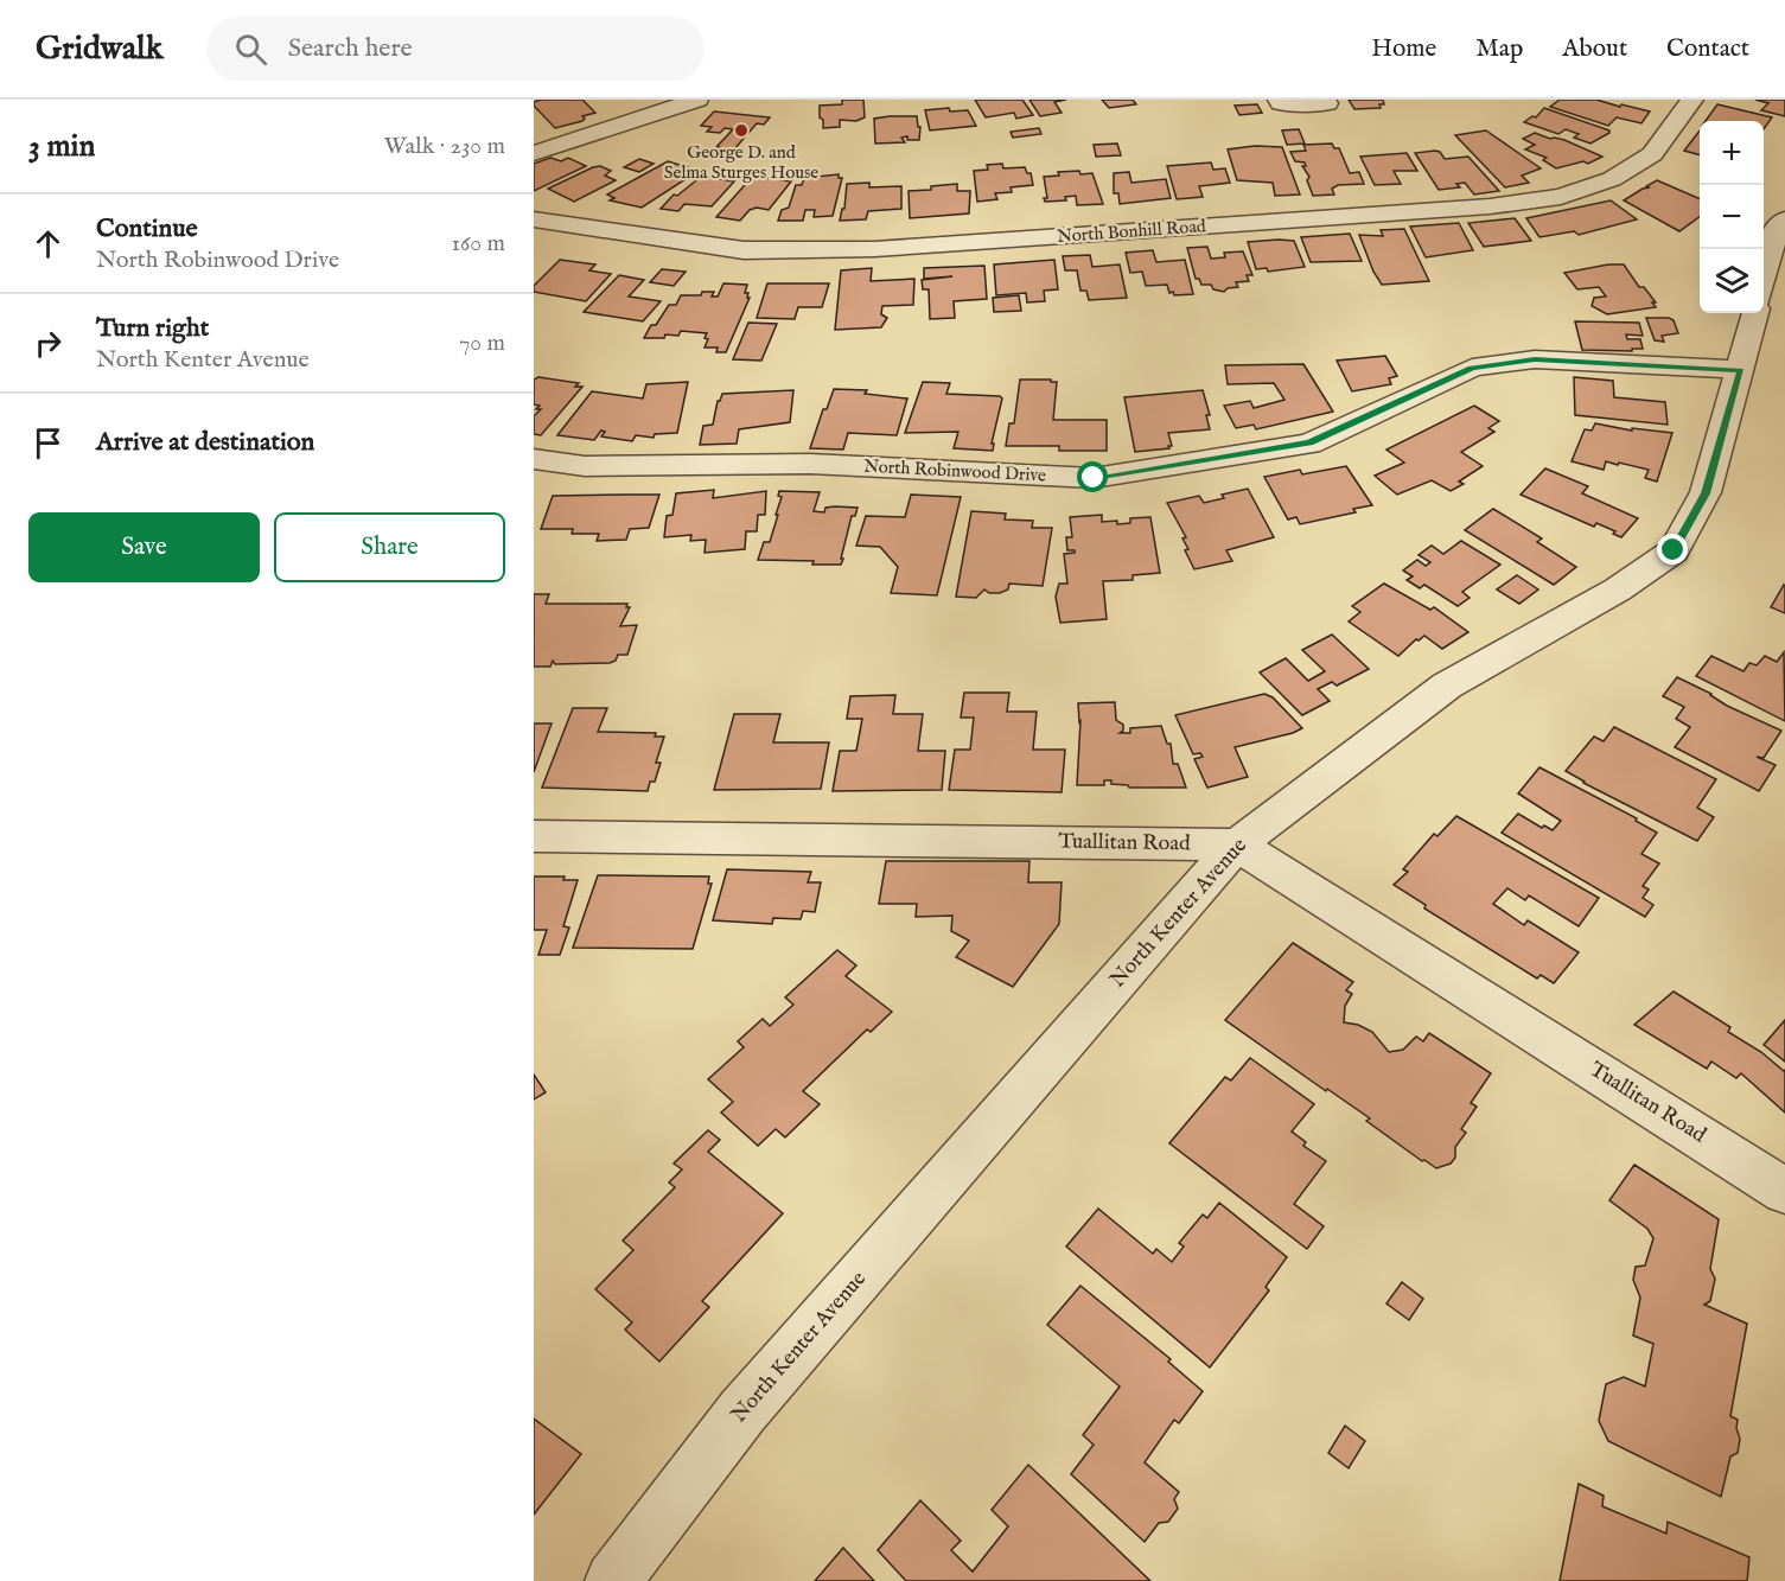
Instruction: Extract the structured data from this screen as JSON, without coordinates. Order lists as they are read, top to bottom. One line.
{"streets":{"street":["North Bonhill Road","North Robinwood Drive","Tuallitan Road","North Kenter Avenue"]},"crossings":[["North Robinwood Drive","North Kenter Avenue"],["Tuallitan Road","North Kenter Avenue"]],"places":["George D. and Selma Sturges House"],"page":{"header":"Gridwalk","search":"Search here","nav":["Home","Map","About","Contact"],"heading":["3 min","Walk · 230 m"],"map_buttons":["+","−"],"list":[["Continue","North Robinwood Drive","160 m"],["Turn right","North Kenter Avenue","70 m"],"Arrive at destination"],"buttons":["Save","Share"]}}
